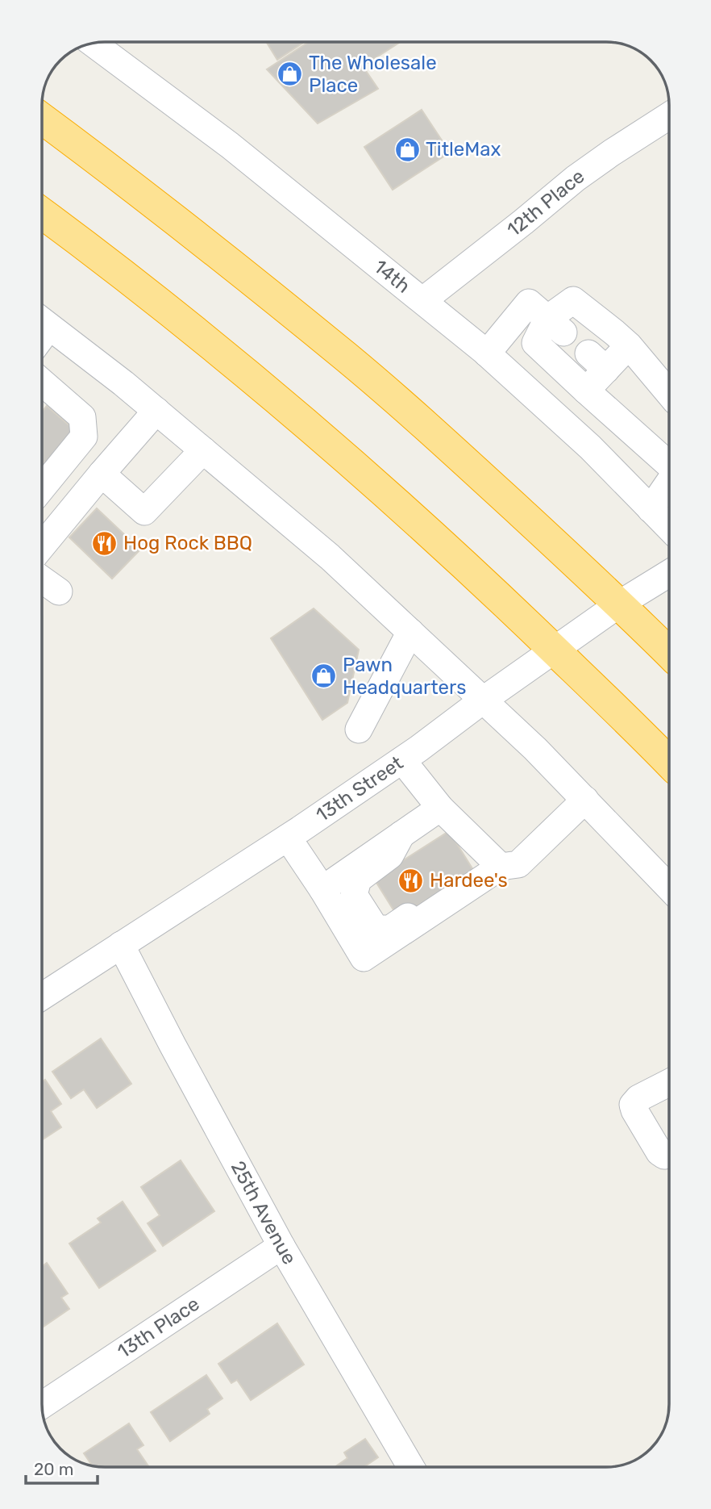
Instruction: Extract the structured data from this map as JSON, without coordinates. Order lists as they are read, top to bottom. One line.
{"streets":{"street":["12th Place","14th","13th Street","25th Avenue","13th Place"]},"crossings":[["12th Place","14th"],["13th Street","25th Avenue"],["25th Avenue","13th Place"]],"places":{"shop":["The Wholesale Place","TitleMax","Pawn Headquarters"],"restaurant":["Hog Rock BBQ","Hardee's"]},"scale_bar":"20 m"}
